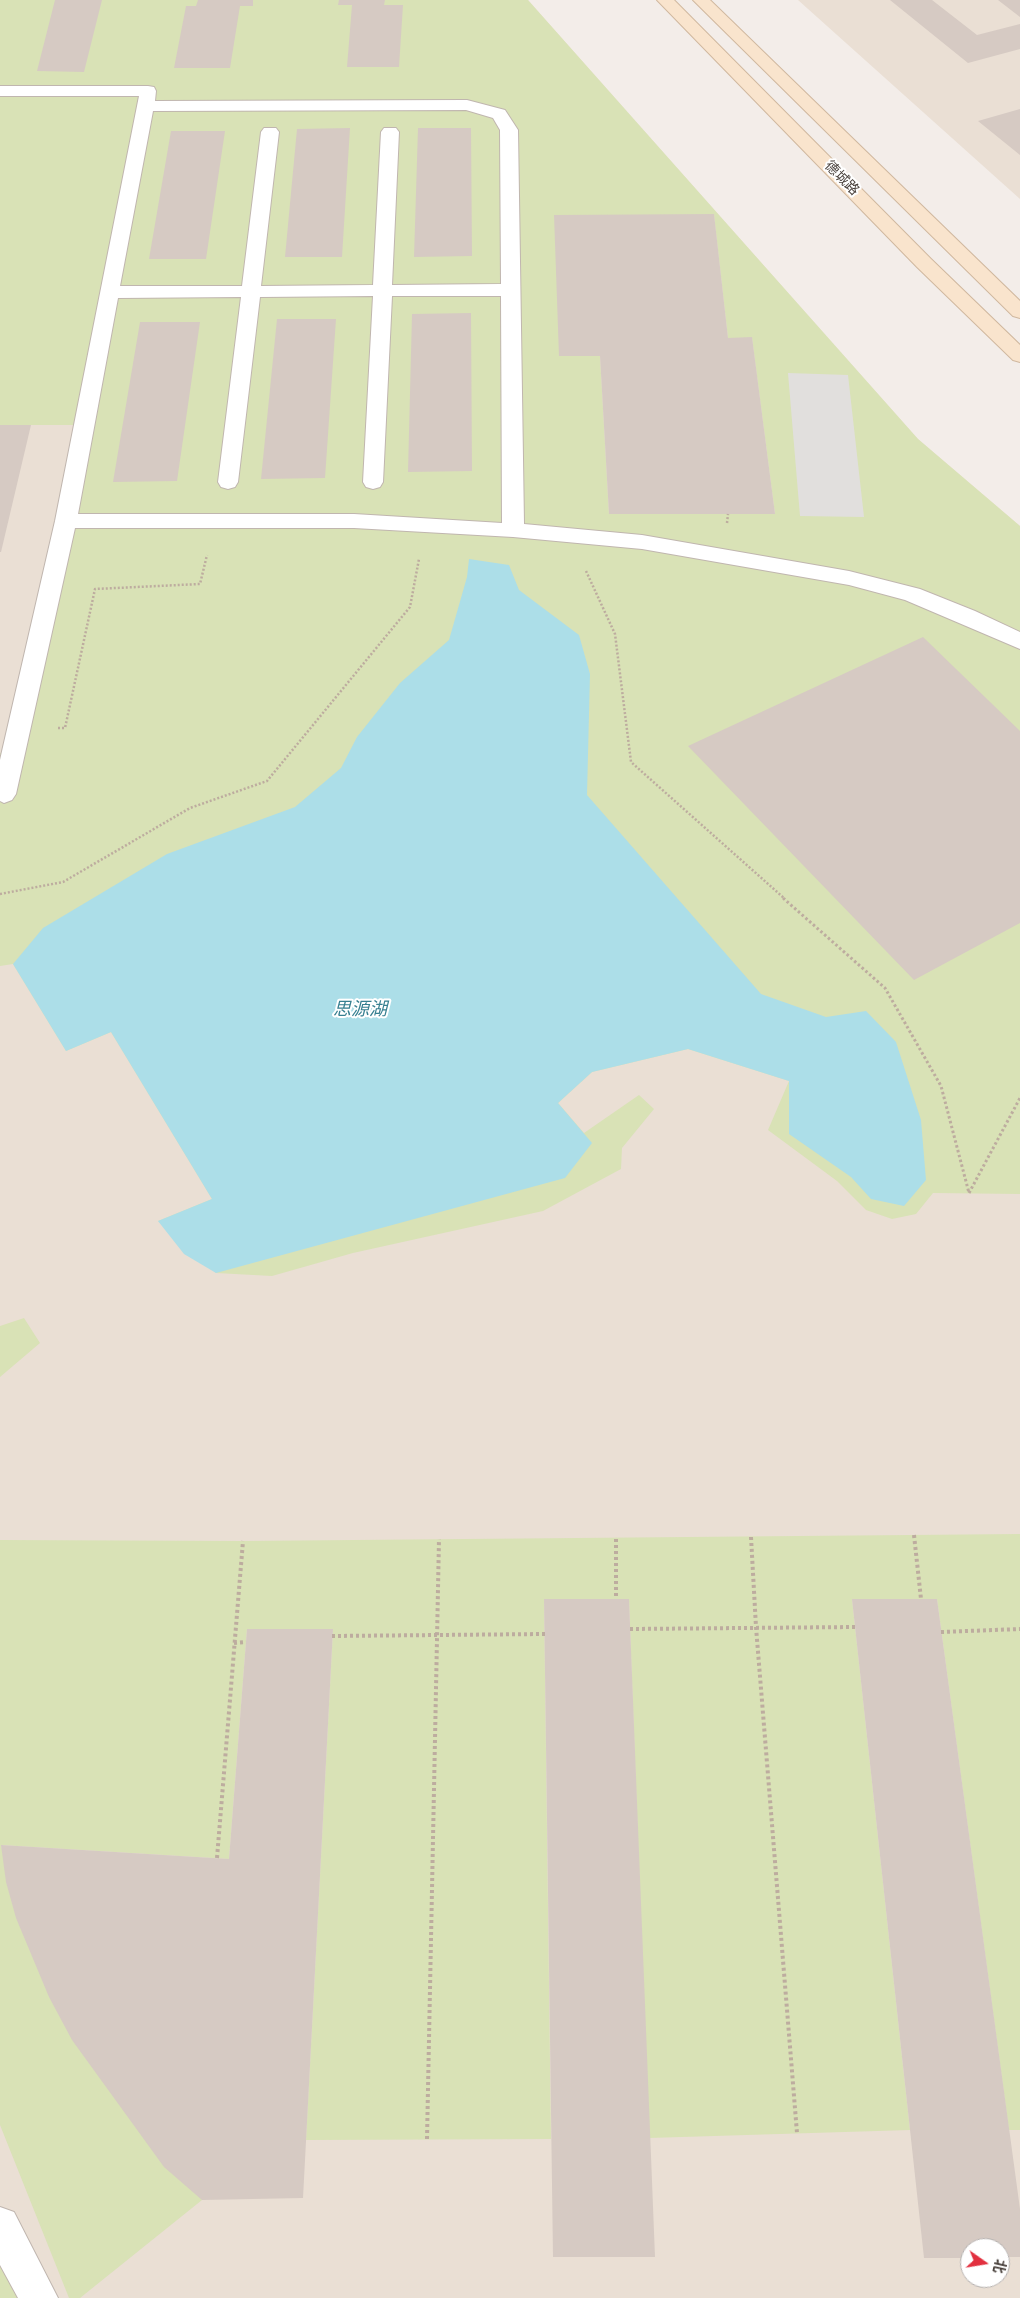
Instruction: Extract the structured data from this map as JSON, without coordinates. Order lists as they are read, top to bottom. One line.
{"streets":{"street":["德城路"]},"water":["思源湖"],"north":"right"}
